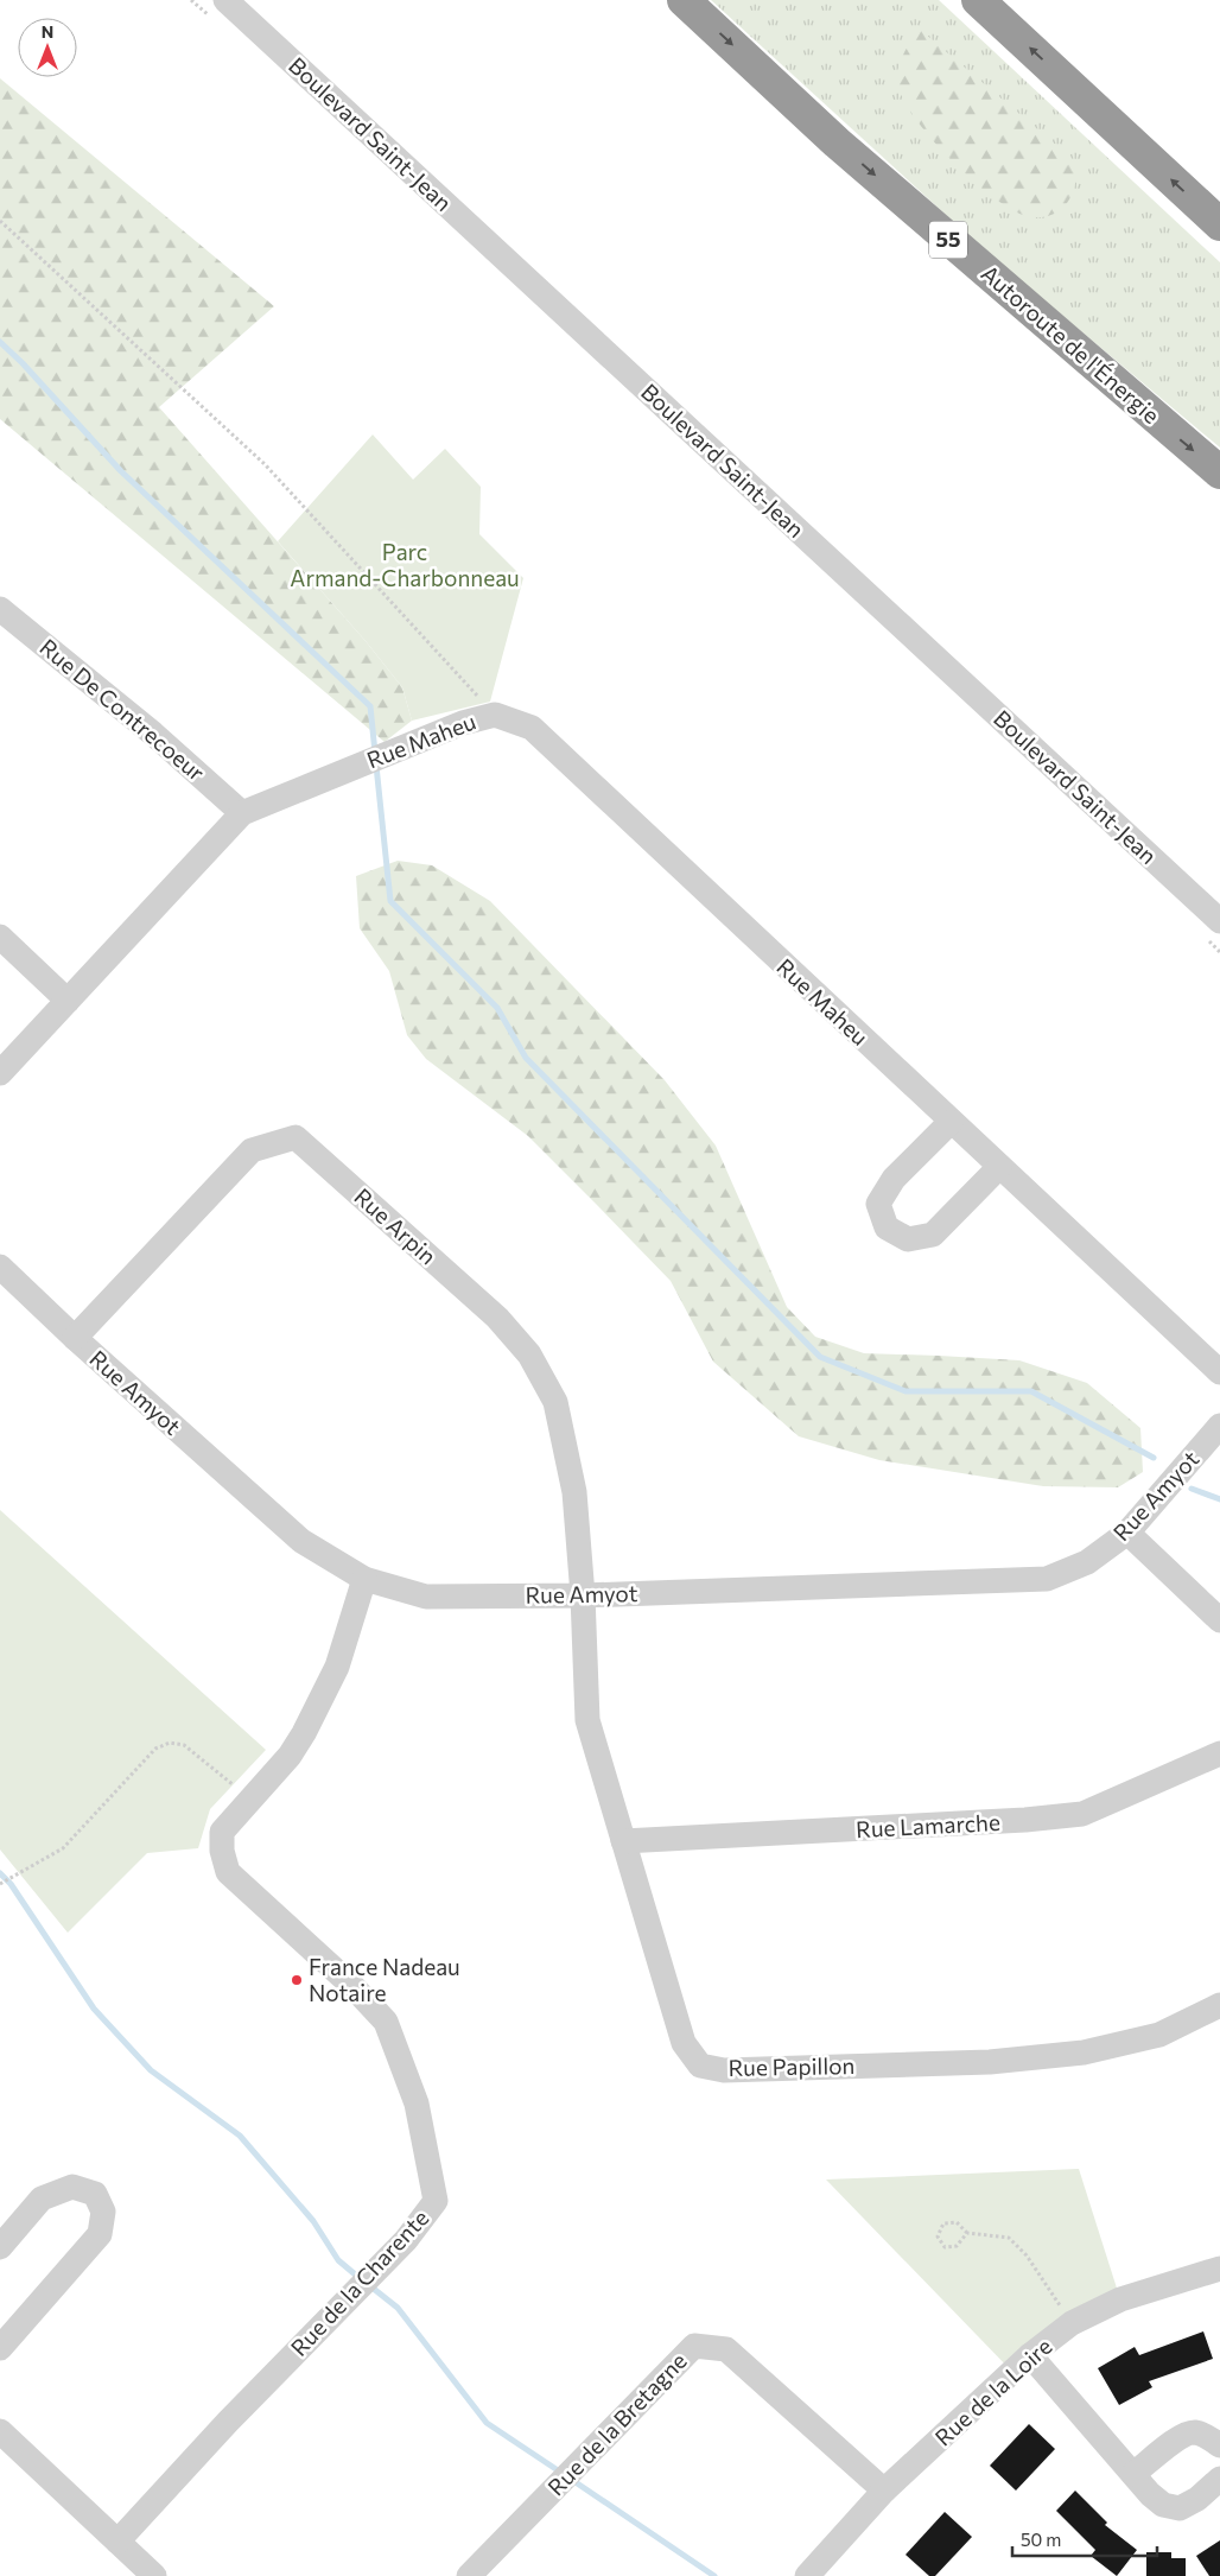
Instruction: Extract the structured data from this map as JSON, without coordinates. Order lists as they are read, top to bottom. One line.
{"streets":{"highway":["55","Autoroute de l'Énergie"],"street":["Boulevard Saint-Jean","Rue De Contrecoeur","Rue Maheu","Rue Arpin","Rue Amyot","Rue Lamarche","Rue Papillon","Rue de la Charente","Rue de la Loire","Rue de la Bretagne"]},"crossings":[["Rue De Contrecoeur","Rue Maheu"],["Rue Arpin","Rue Amyot"],["Rue Arpin","Rue Papillon"],["Rue Amyot","Rue Papillon"],["Rue Amyot","Rue de la Charente"],["Rue Lamarche","Rue Papillon"],["Rue de la Loire","Rue de la Bretagne"]],"parks":["Parc Armand-Charbonneau"],"places":["France Nadeau Notaire"],"scale_bar":"50 m","north":"top"}
